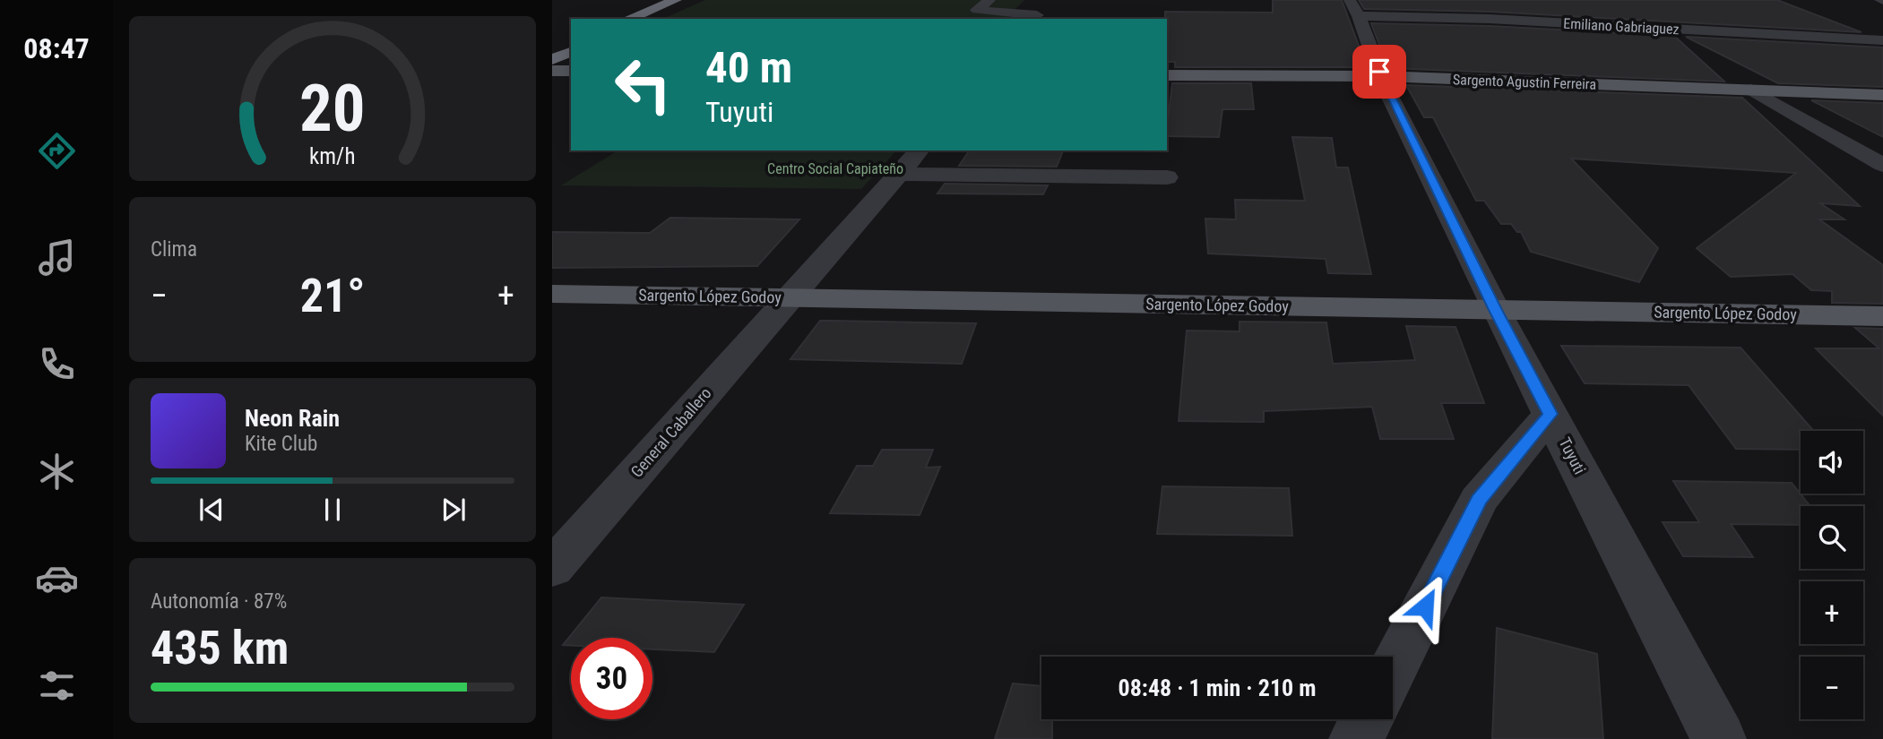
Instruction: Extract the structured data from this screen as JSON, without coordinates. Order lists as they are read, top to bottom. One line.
{"streets":{"main road":["Sargento Agustin Ferreira","Sargento López Godoy"],"street":["Emiliano Gabriaguez","General Caballero","Tuyuti"]},"crossings":[["Emiliano Gabriaguez","Tuyuti"],["Sargento Agustin Ferreira","Tuyuti"],["Sargento López Godoy","General Caballero"],["Sargento López Godoy","Tuyuti"]],"parks":["Centro Social Capiateño"],"page":{"tabs":"08:47","turn":["40 m","Tuyuti"],"tile":["Clima",["Autonomía · 87%","435 km"]],"heat":["−","21°","+"],"song":["Neon Rain","Kite Club"],"map_buttons":["+","−"],"limit":"30","trip":"08:48 · 1 min · 210 m","gauge":["20","km/h"]}}
